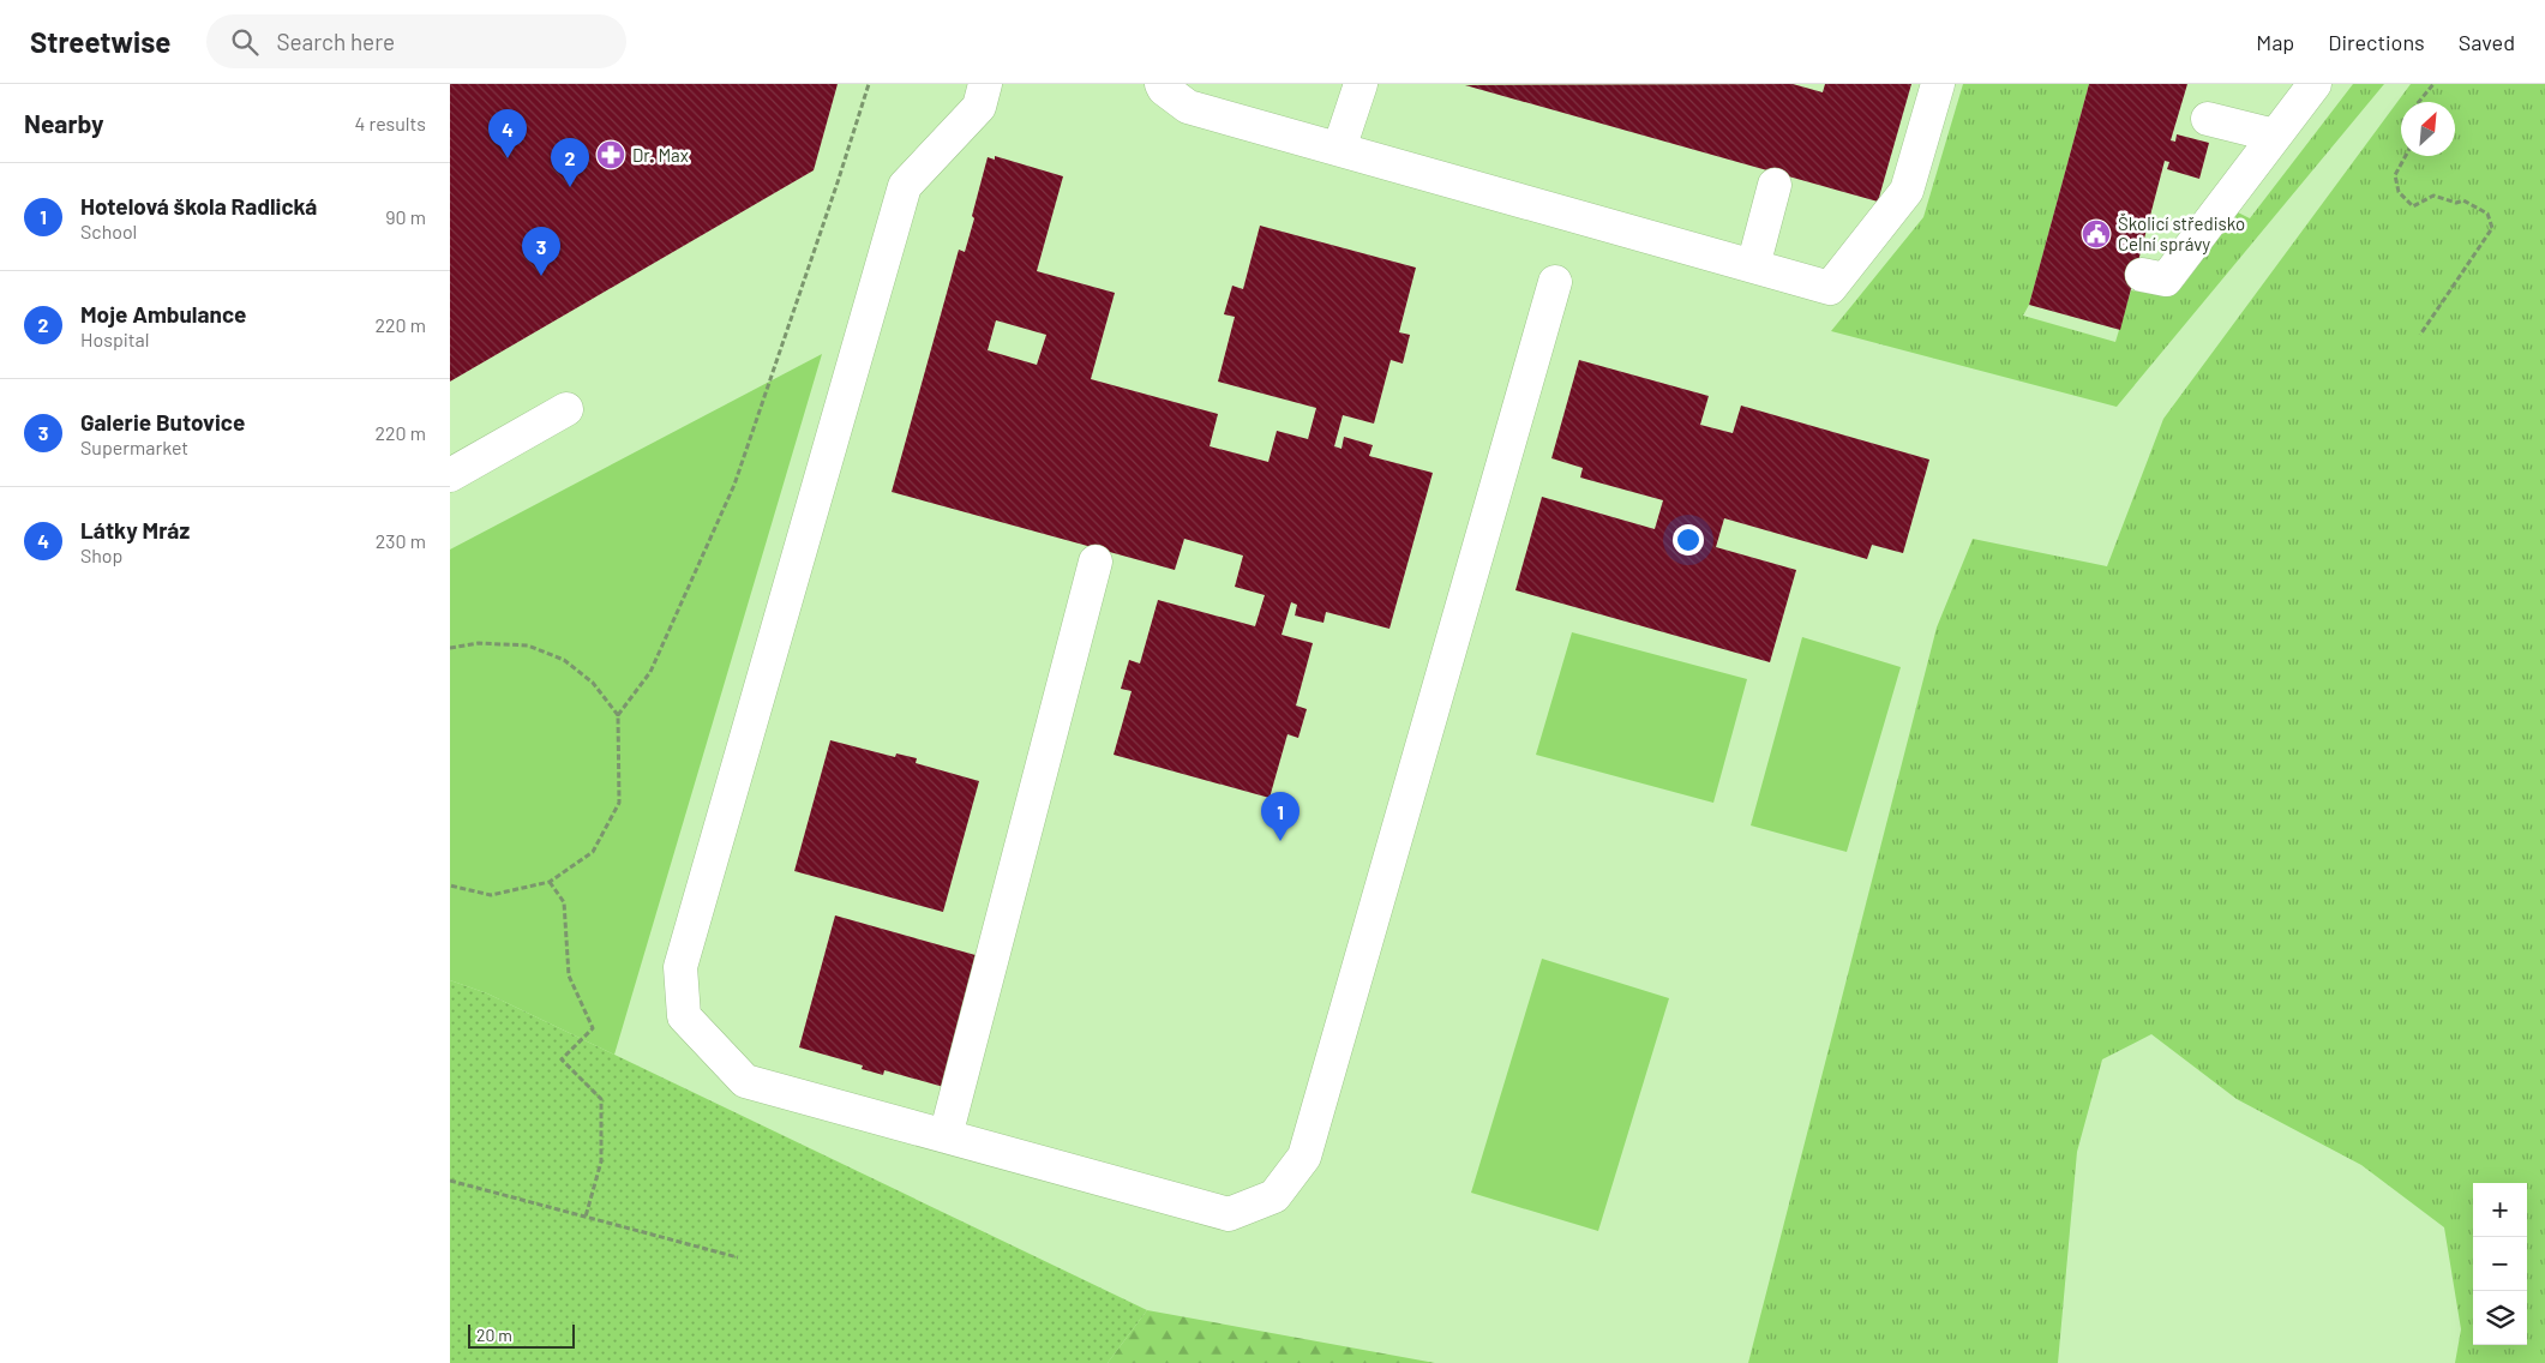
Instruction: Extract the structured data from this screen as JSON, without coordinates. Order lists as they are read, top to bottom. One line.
{"places":{"pharmacy":["Dr. Max"],"public building":["Školicí středisko Celní správy"]},"scale_bar":"20 m","north":"top right","page":{"header":"Streetwise","search":"Search here","nav":["Map","Directions","Saved"],"heading":["Nearby","4 results"],"pins":["4","2","3","1"],"list":[{"mark":"1","name":"Hotelová škola Radlická","note":"School","value":"90 m"},{"mark":"2","name":"Moje Ambulance","note":"Hospital","value":"220 m"},{"mark":"3","name":"Galerie Butovice","note":"Supermarket","value":"220 m"},{"mark":"4","name":"Látky Mráz","note":"Shop","value":"230 m"}],"map_buttons":["+","−"],"scale":"20 m"}}
